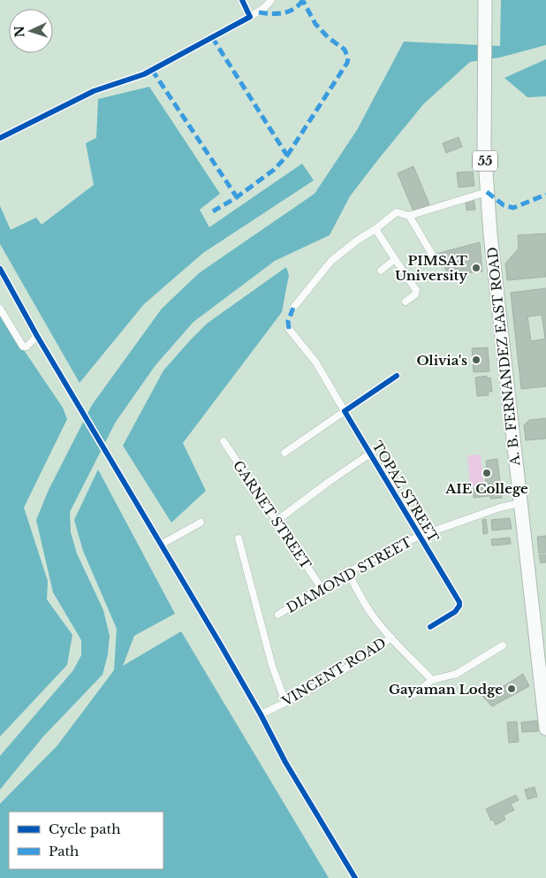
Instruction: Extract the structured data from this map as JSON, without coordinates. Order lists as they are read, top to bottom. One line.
{"streets":{"highway":["55","A. B. FERNANDEZ EAST ROAD"],"street":["TOPAZ STREET","GARNET STREET","DIAMOND STREET","VINCENT ROAD"]},"crossings":[["A. B. FERNANDEZ EAST ROAD","DIAMOND STREET"],["TOPAZ STREET","DIAMOND STREET"],["GARNET STREET","DIAMOND STREET"]],"places":["PIMSAT University","Olivia's","AIE College","Gayaman Lodge"],"legend":["Cycle path","Path"],"north":"left"}
